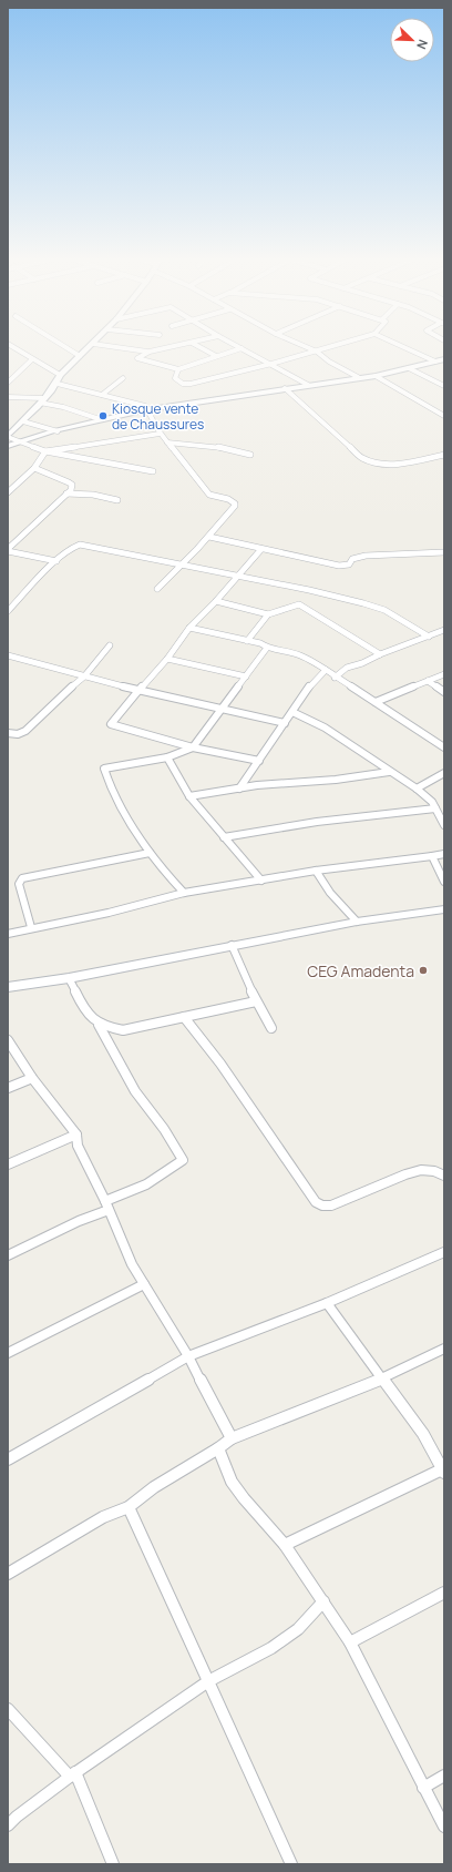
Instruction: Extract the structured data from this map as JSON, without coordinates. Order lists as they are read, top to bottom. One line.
{"places":["Kiosque vente de Chaussures","CEG Amadenta"],"north":"bottom right"}
